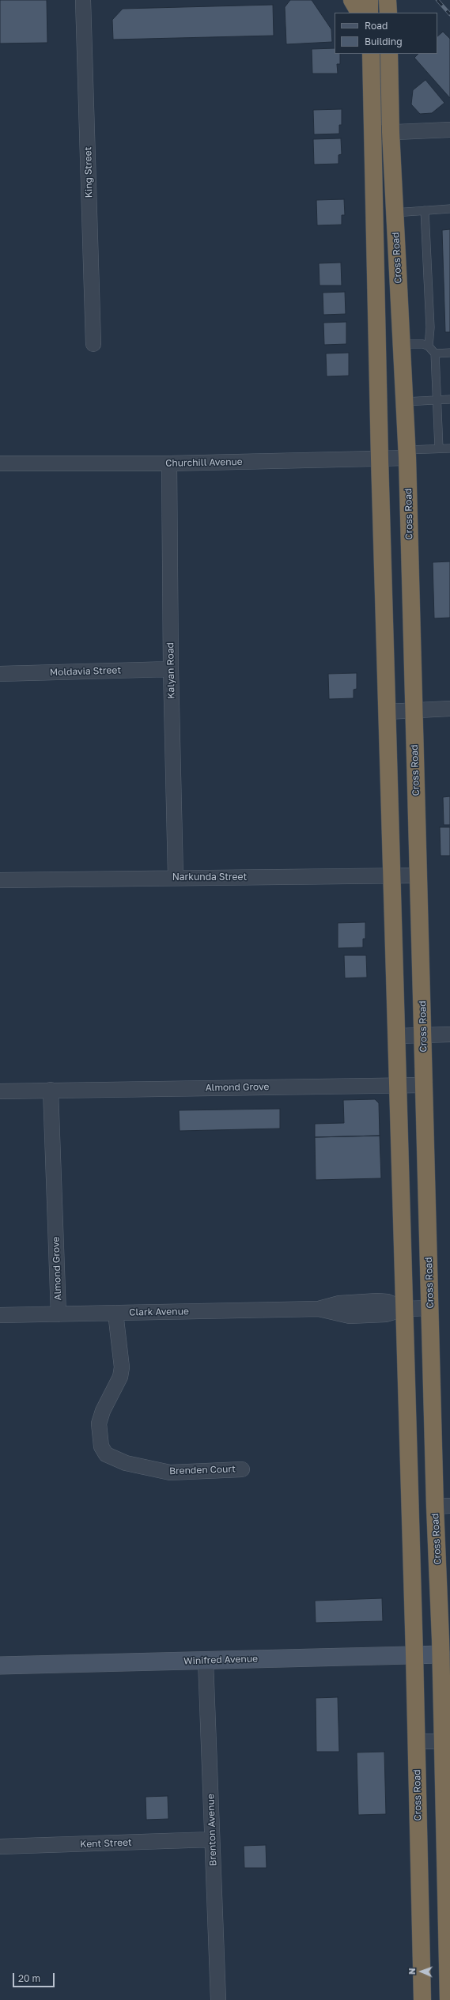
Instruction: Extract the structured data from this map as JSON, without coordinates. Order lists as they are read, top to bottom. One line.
{"streets":{"highway":["Cross Road"],"street":["King Street","Churchill Avenue","Kalyan Road","Moldavia Street","Narkunda Street","Almond Grove","Clark Avenue","Brenden Court","Winifred Avenue","Brenton Avenue","Kent Street"]},"crossings":[["Cross Road","Churchill Avenue"],["Cross Road","Narkunda Street"],["Cross Road","Almond Grove"],["Cross Road","Clark Avenue"],["Cross Road","Winifred Avenue"],["Churchill Avenue","Kalyan Road"],["Kalyan Road","Moldavia Street"],["Kalyan Road","Narkunda Street"],["Almond Grove","Clark Avenue"],["Clark Avenue","Brenden Court"],["Winifred Avenue","Brenton Avenue"],["Brenton Avenue","Kent Street"]],"legend":["Road","Building"],"scale_bar":"20 m","north":"left"}
